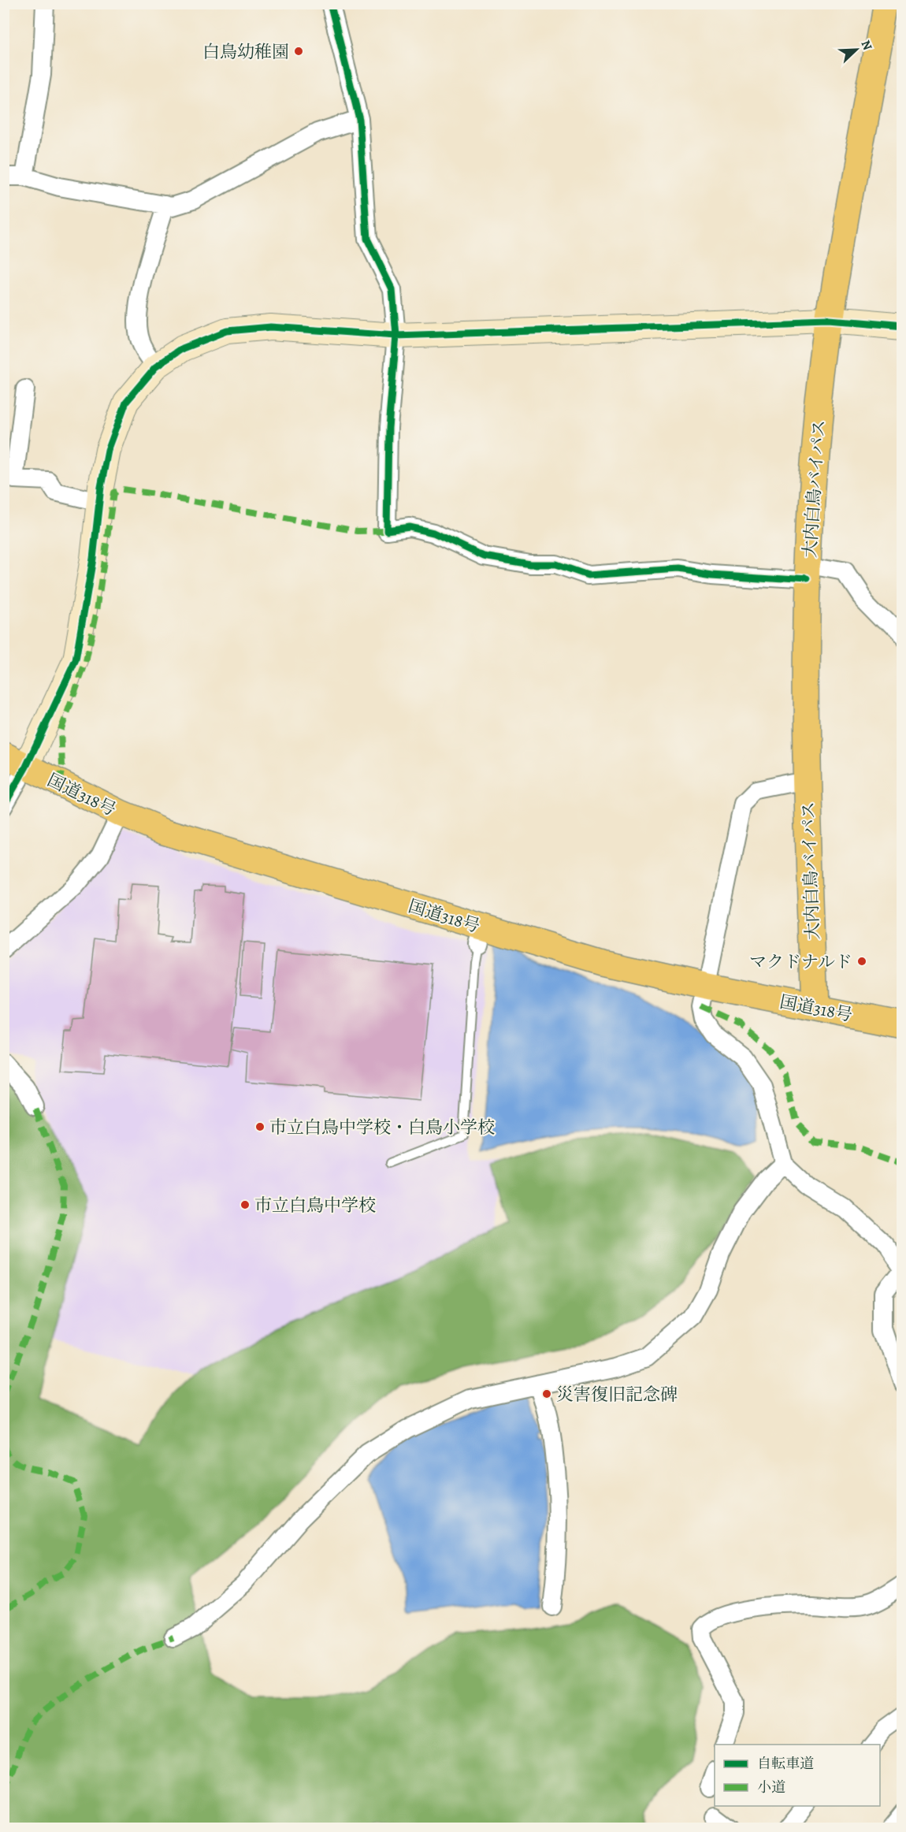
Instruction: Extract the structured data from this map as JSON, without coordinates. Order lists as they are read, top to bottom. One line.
{"streets":{"highway":["大内白鳥バイパス","国道318号"]},"crossings":[["大内白鳥バイパス","国道318号"]],"places":["白鳥幼稚園","マクドナルド","市立白鳥中学校・白鳥小学校","市立白鳥中学校","災害復旧記念碑"],"legend":["自転車道","小道"],"north":"top right"}
